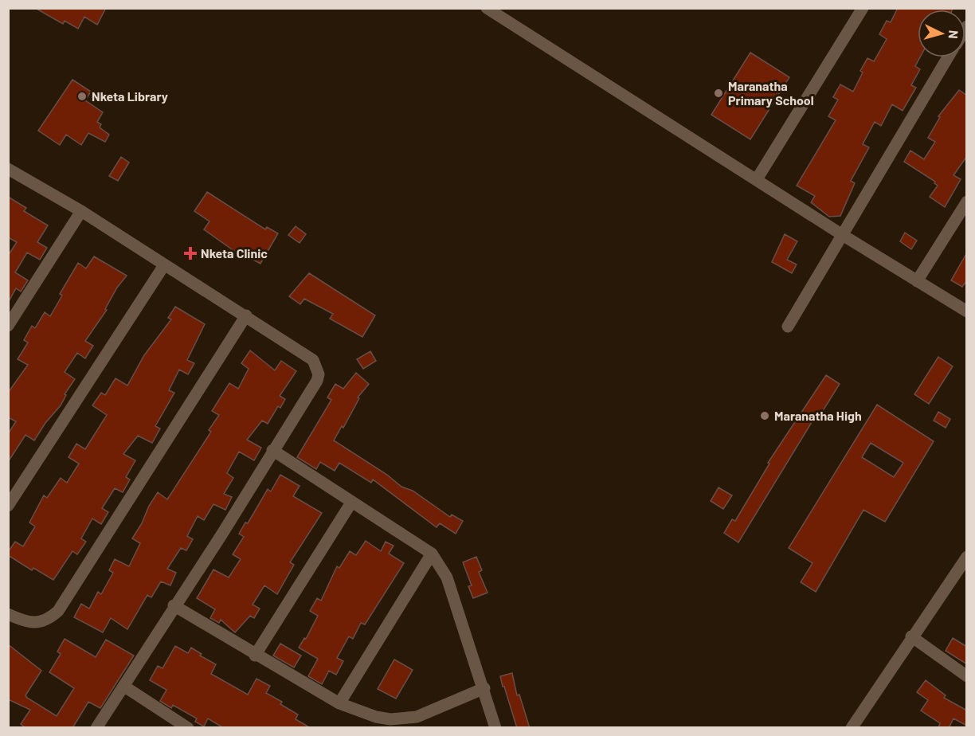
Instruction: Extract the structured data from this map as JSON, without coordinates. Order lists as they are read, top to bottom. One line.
{"places":{"other":["Maranatha Primary School","Nketa Library","Maranatha High"],"health":["Nketa Clinic"]},"north":"right"}
